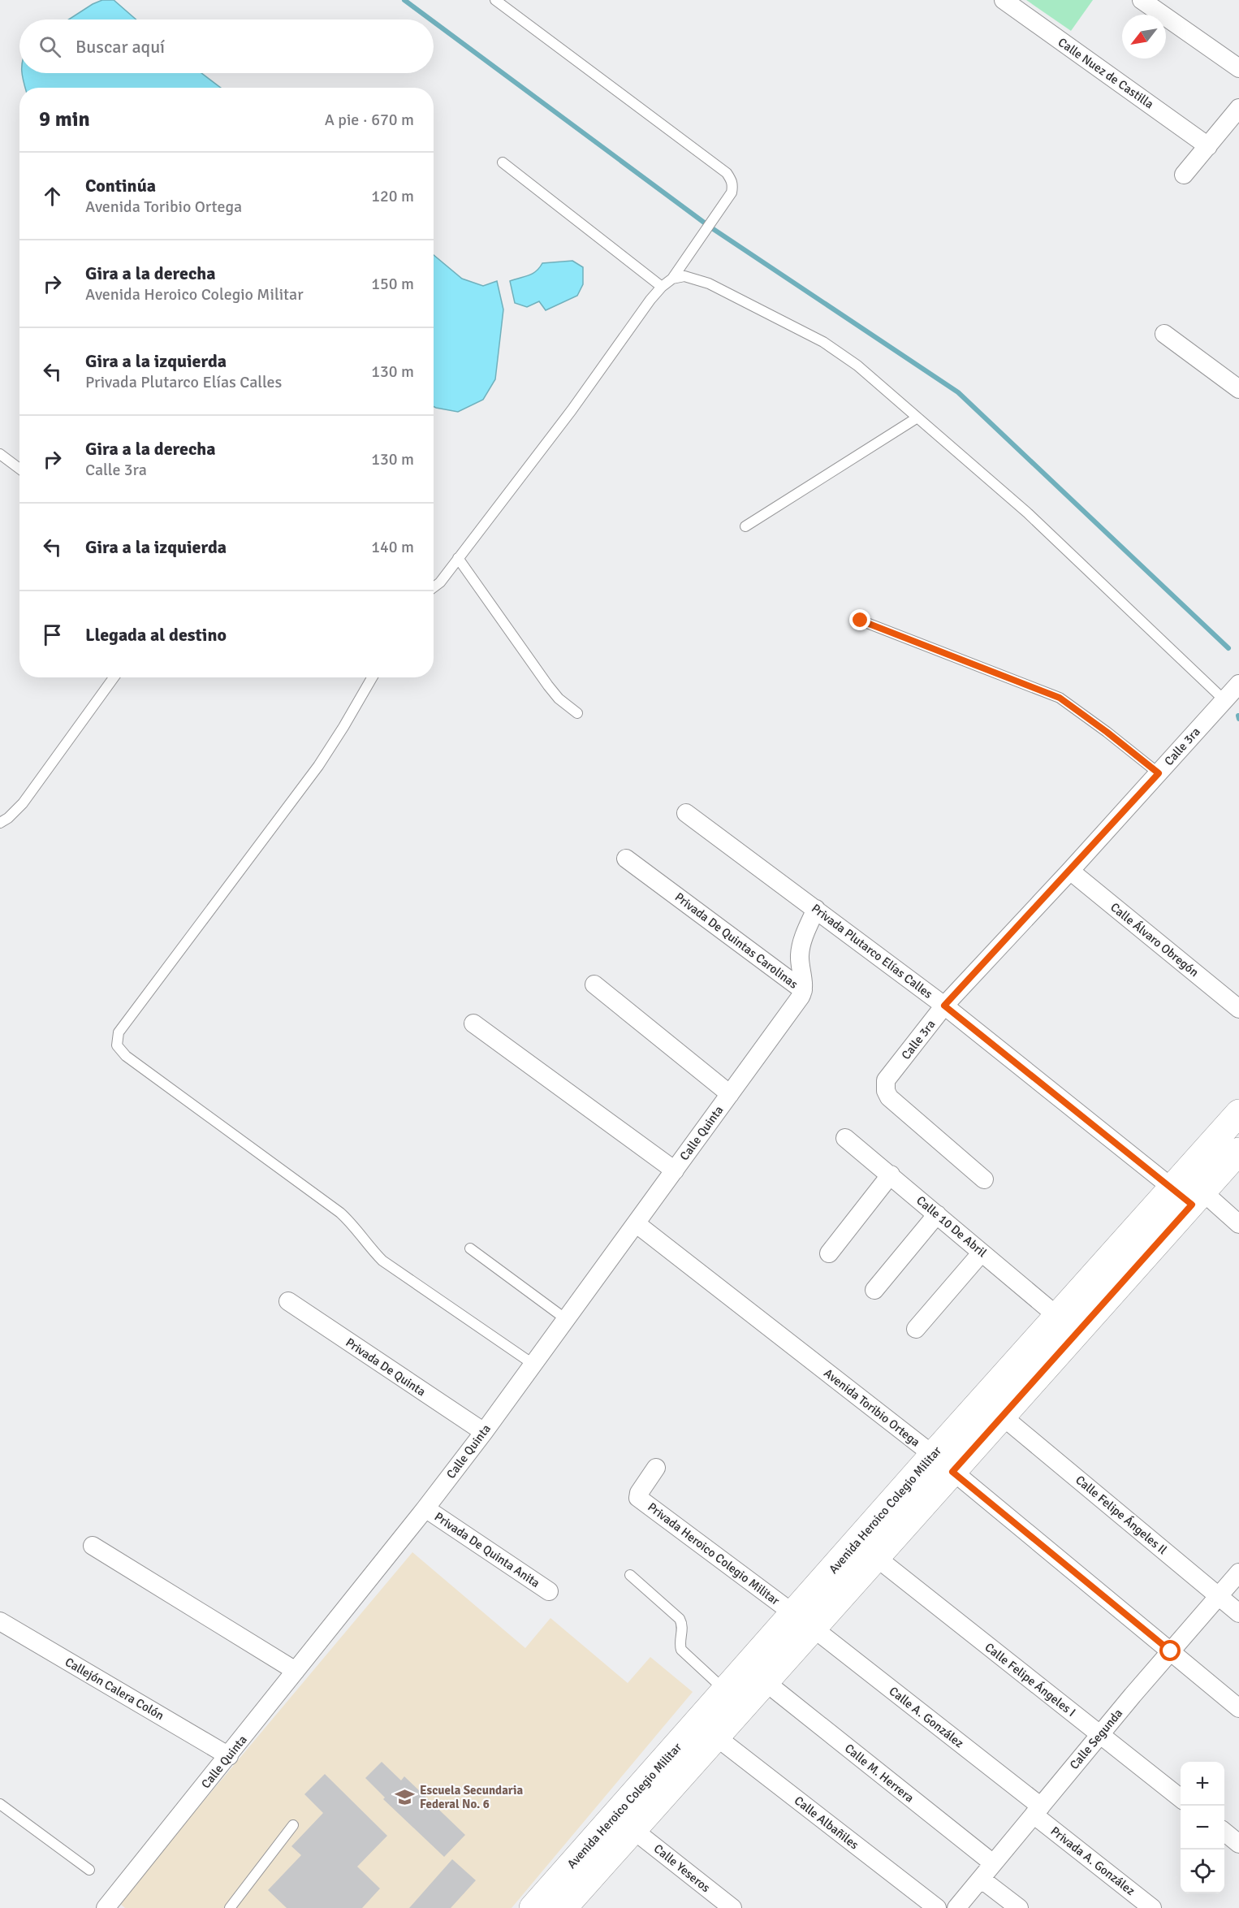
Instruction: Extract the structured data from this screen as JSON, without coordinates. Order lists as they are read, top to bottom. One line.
{"streets":{"main road":["Avenida Heroico Colegio Militar"],"street":["Calle Nuez de Castilla","Calle 3ra","Calle Álvaro Obregón","Privada De Quintas Carolinas","Privada Plutarco Elías Calles","Calle Quinta","Calle 10 De Abril","Privada De Quinta","Avenida Toribio Ortega","Calle Felipe Ángeles Il","Privada De Quinta Anita","Privada Heroico Colegio Militar","Calle Felipe Ángeles I","Callejón Calera Colón","Calle A. González","Calle Segunda","Calle M. Herrera","Calle Albañiles","Privada A. González","Calle Yeseros"]},"crossings":[["Calle 3ra","Calle Álvaro Obregón"],["Calle 3ra","Privada Plutarco Elías Calles"],["Privada De Quintas Carolinas","Privada Plutarco Elías Calles"],["Privada De Quintas Carolinas","Calle Quinta"],["Privada Plutarco Elías Calles","Avenida Heroico Colegio Militar"],["Calle Quinta","Privada De Quinta"],["Calle Quinta","Avenida Toribio Ortega"],["Calle Quinta","Privada De Quinta Anita"],["Calle Quinta","Callejón Calera Colón"],["Calle 10 De Abril","Avenida Heroico Colegio Militar"],["Avenida Toribio Ortega","Avenida Heroico Colegio Militar"],["Avenida Toribio Ortega","Calle Segunda"],["Avenida Heroico Colegio Militar","Calle Felipe Ángeles Il"],["Avenida Heroico Colegio Militar","Privada Heroico Colegio Militar"],["Avenida Heroico Colegio Militar","Calle Felipe Ángeles I"],["Avenida Heroico Colegio Militar","Calle A. González"],["Avenida Heroico Colegio Militar","Calle M. Herrera"],["Avenida Heroico Colegio Militar","Calle Albañiles"],["Avenida Heroico Colegio Militar","Calle Yeseros"],["Calle Felipe Ángeles Il","Calle Segunda"],["Privada Heroico Colegio Militar","Calle A. González"],["Calle Felipe Ángeles I","Calle Segunda"],["Calle A. González","Calle Segunda"],["Calle A. González","Privada A. González"],["Calle Segunda","Calle M. Herrera"],["Calle Segunda","Privada A. González"]],"places":{"school or university":["Escuela Secundaria Federal No. 6"]},"north":"bottom left","page":{"search":"Buscar aquí","heading":["9 min","A pie · 670 m"],"list":[["Continúa","Avenida Toribio Ortega","120 m"],["Gira a la derecha","Avenida Heroico Colegio Militar","150 m"],["Gira a la izquierda","Privada Plutarco Elías Calles","130 m"],["Gira a la derecha","Calle 3ra","130 m"],["Gira a la izquierda","140 m"],"Llegada al destino"],"map_buttons":["+","−"]}}
